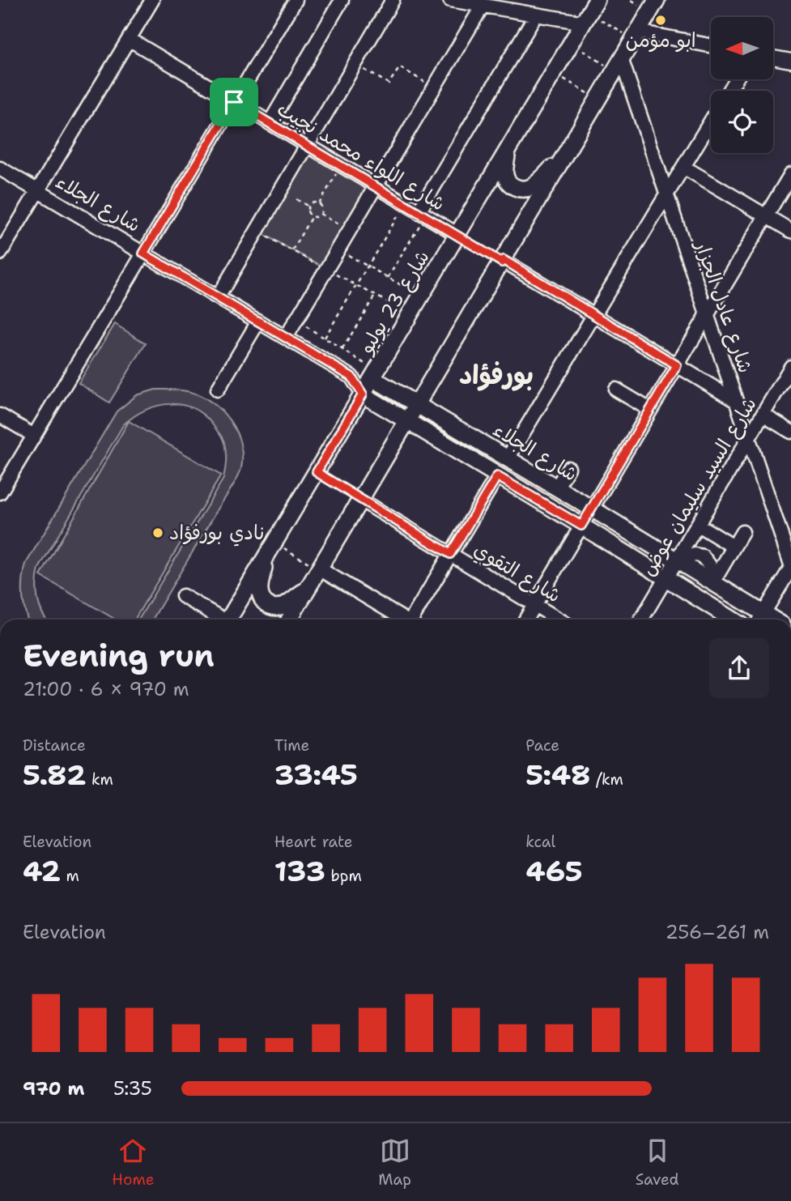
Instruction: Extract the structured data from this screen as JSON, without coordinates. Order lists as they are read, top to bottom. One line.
{"streets":{"main road":["شارع الجلاء","شارع 23 يوليو"],"street":["شارع اللواء محمد نجيب","شارع عادل الجزار","شارع السيد سليمان عوض","شارع التقوي"]},"crossings":[["شارع اللواء محمد نجيب","شارع 23 يوليو"],["شارع الجلاء","شارع 23 يوليو"],["شارع الجلاء","شارع السيد سليمان عوض"],["شارع عادل الجزار","شارع السيد سليمان عوض"]],"districts":["بورفؤاد"],"places":["ابو مؤمن","نادي بورفؤاد"],"north":"left","page":{"heading":["Evening run","21:00 · 6 × 970 m"],"stats":[["Distance","5.82 km"],["Time","33:45"],["Pace","5:48 /km"],["Elevation","42 m"],["Heart rate","133 bpm"],["kcal","465"]],"chart":["Elevation","256–261 m"],"list":[{"name":"970 m","note":"5:35"}],"tabs":["Home","Map","Saved"]}}
